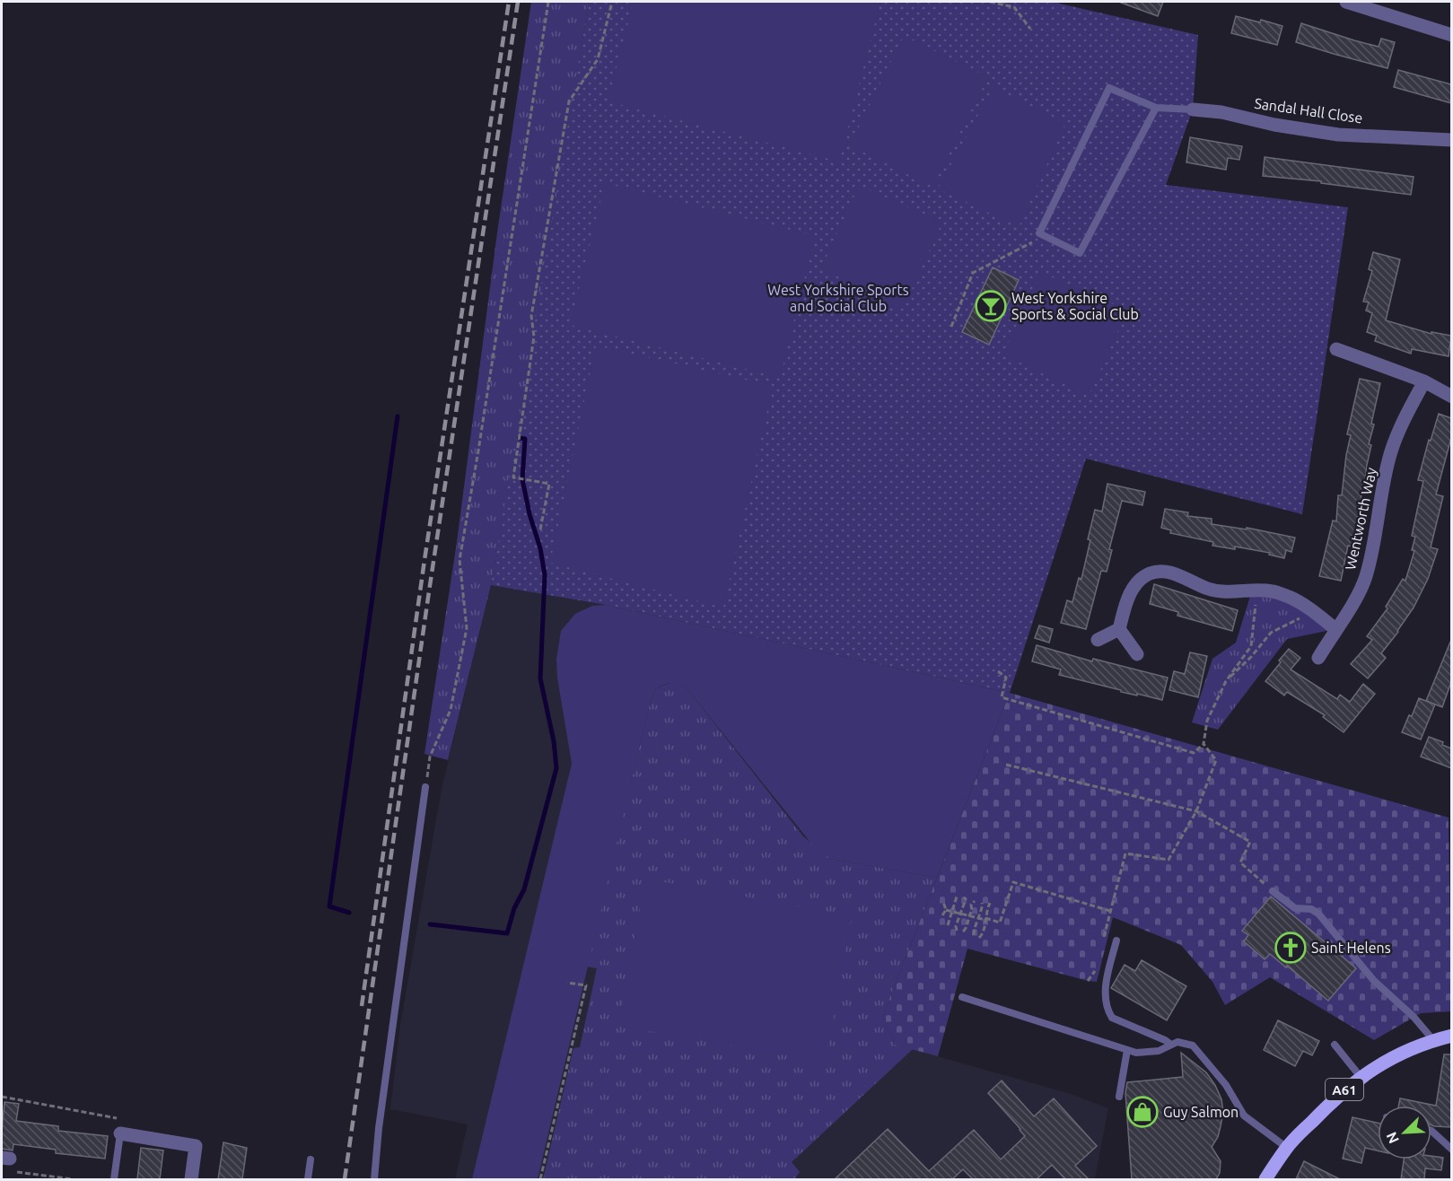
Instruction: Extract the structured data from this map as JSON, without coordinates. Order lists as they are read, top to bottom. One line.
{"streets":{"main road":["A61"],"street":["Sandal Hall Close","Wentworth Way"]},"parks":["West Yorkshire Sports and Social Club"],"places":{"bar":["West Yorkshire Sports & Social Club"],"church":["Saint Helens"],"shop":["Guy Salmon"]},"north":"bottom left"}
